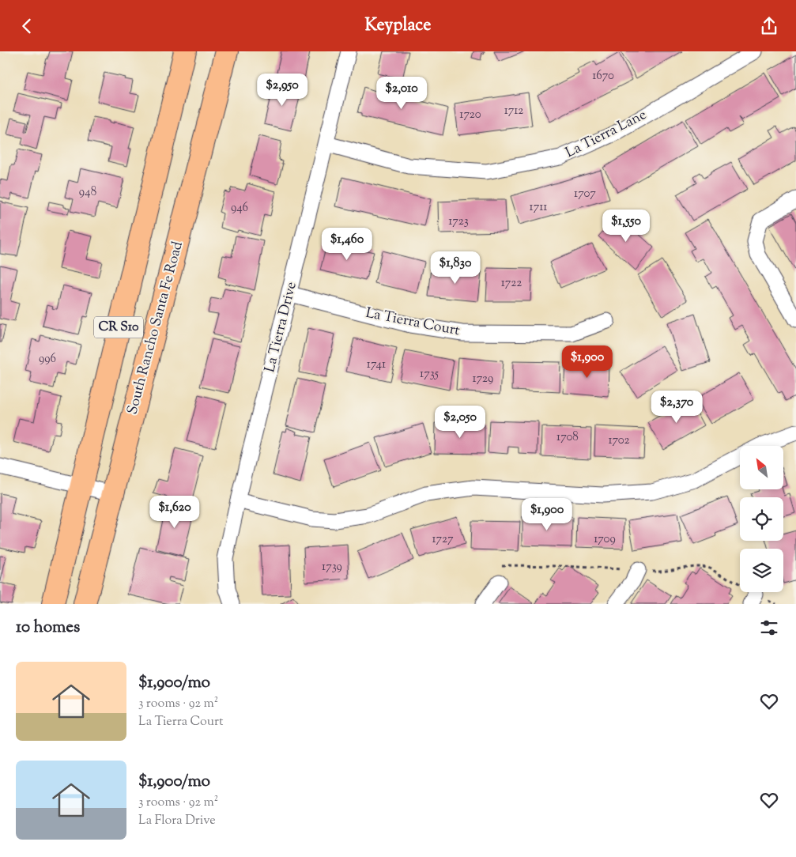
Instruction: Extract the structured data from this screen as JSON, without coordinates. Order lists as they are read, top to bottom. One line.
{"streets":{"main road":["CR S10","South Rancho Santa Fe Road"],"street":["La Tierra Lane","La Tierra Court","La Tierra Drive"]},"crossings":[["La Tierra Lane","La Tierra Drive"],["La Tierra Court","La Tierra Drive"]],"house_numbers":["1670","1712","1720","948","1707","1711","946","1723","1722","996","1741","1735","1729","1708","1702","1727","1709","1739"],"north":"top left","page":{"header":"Keyplace","price":["$2,950","$2,010","$1,550","$1,460","$1,830","$1,900","$2,370","$2,050","$1,620","$1,900"],"heading":"10 homes","list":[{"name":"$1,900/mo","note":"3 rooms · 92 m² · La Tierra Court"},{"name":"$1,900/mo","note":"3 rooms · 92 m² · La Flora Drive"}]}}
